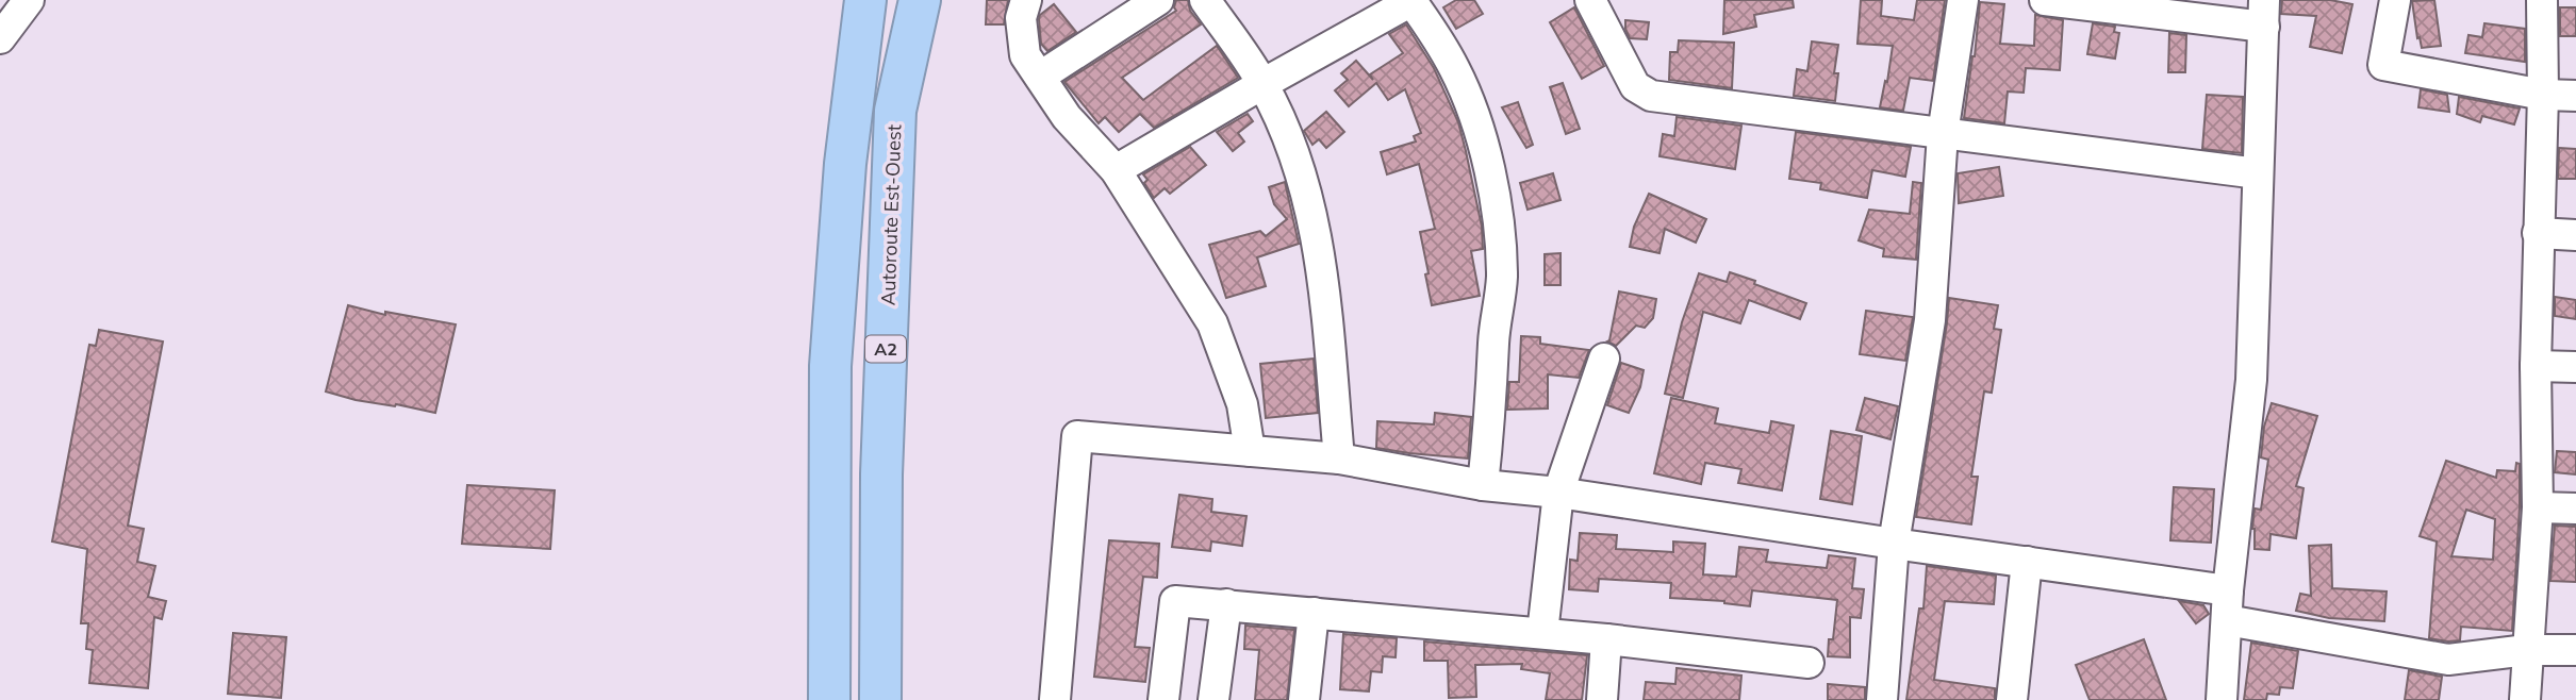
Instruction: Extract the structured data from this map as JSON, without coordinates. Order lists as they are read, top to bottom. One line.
{"streets":{"highway":["Autoroute Est-Ouest","A2"]}}
